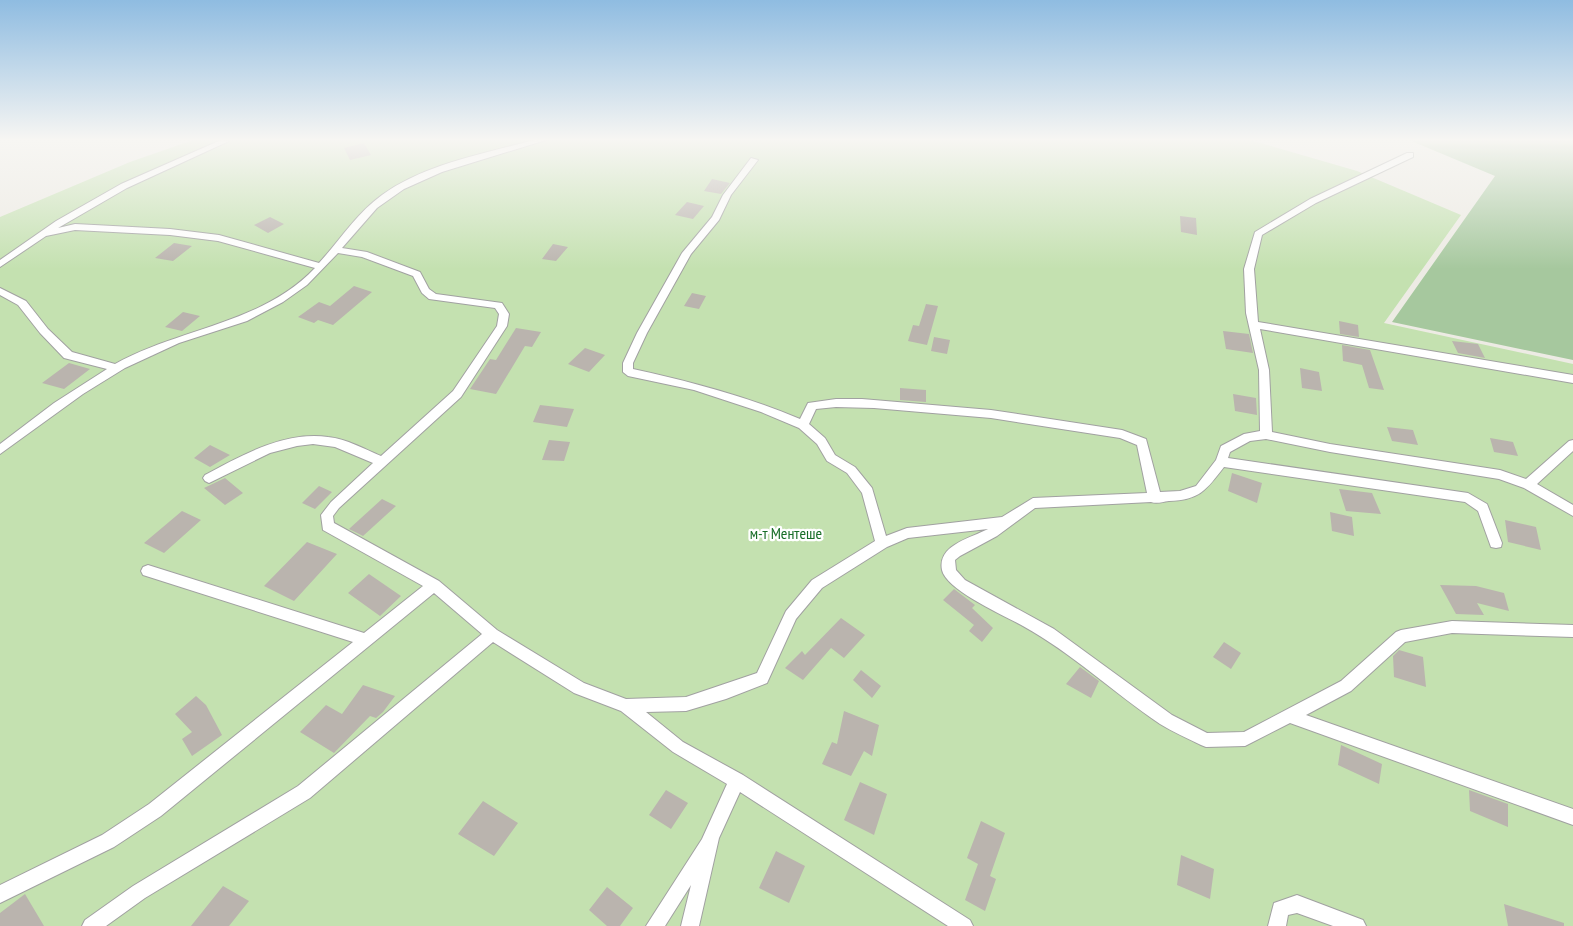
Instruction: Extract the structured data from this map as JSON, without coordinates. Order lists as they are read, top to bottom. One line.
{"parks":["м-т Ментeше"]}
